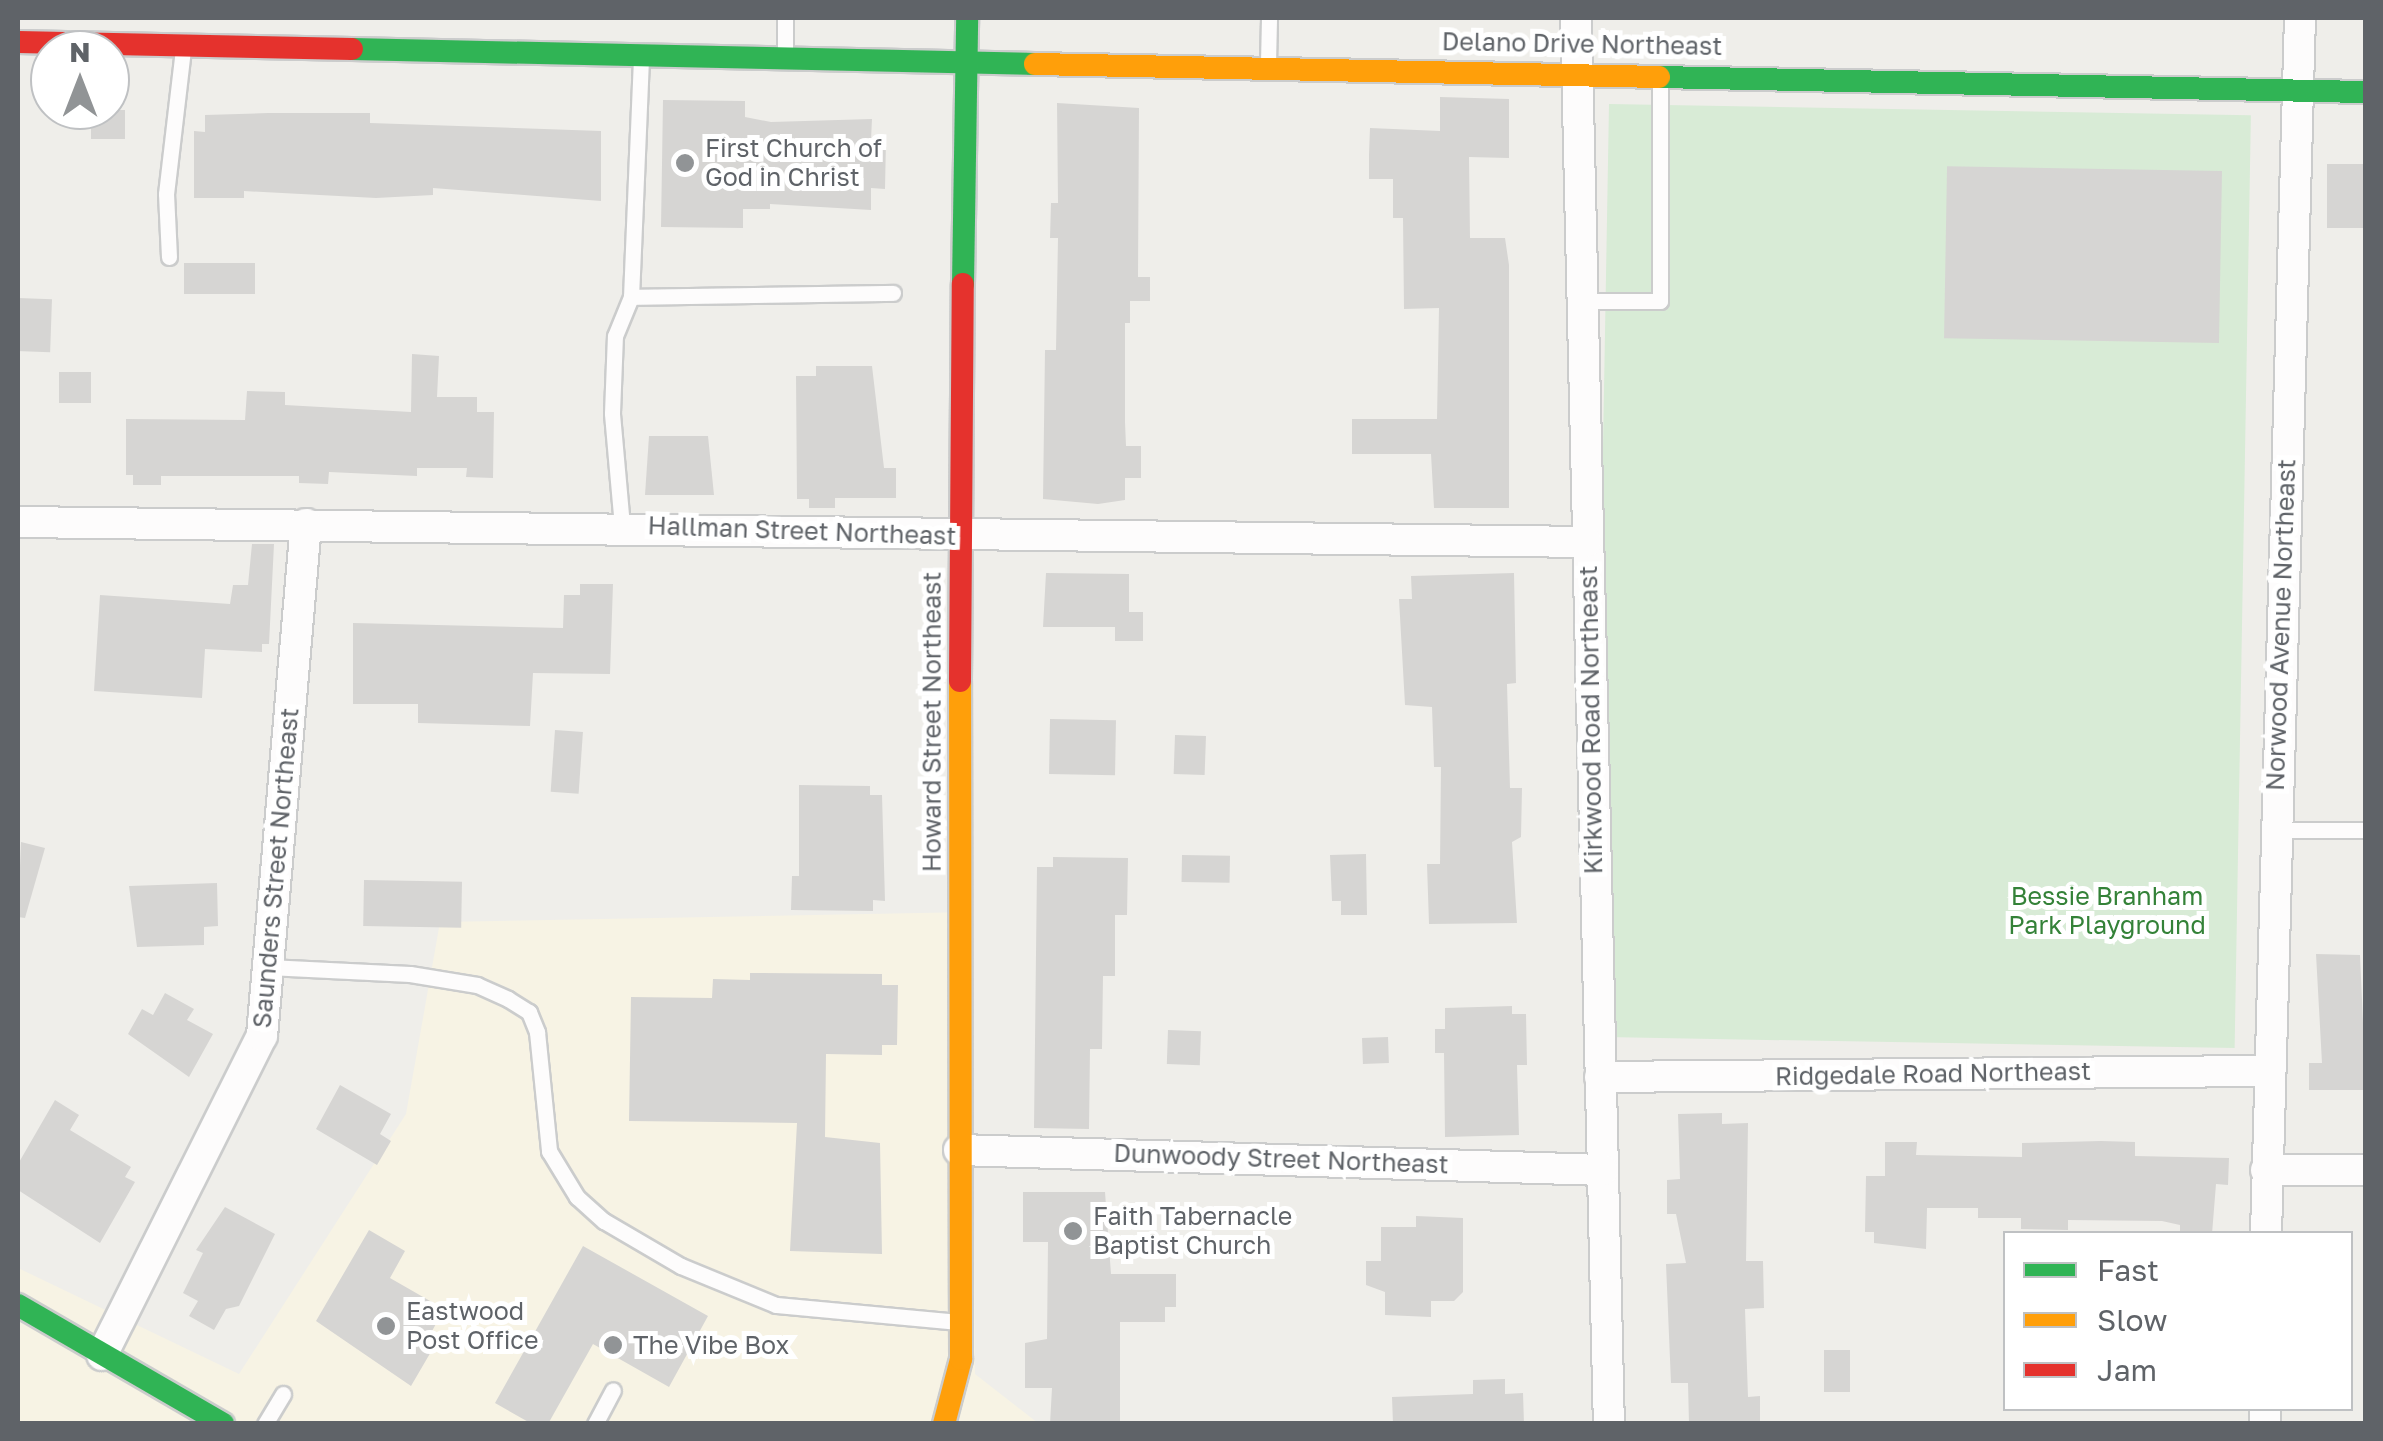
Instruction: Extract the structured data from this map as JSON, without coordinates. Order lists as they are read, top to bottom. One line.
{"streets":{"street":["Delano Drive Northeast","Hallman Street Northeast","Norwood Avenue Northeast","Kirkwood Road Northeast","Howard Street Northeast","Saunders Street Northeast","Ridgedale Road Northeast","Dunwoody Street Northeast"]},"crossings":[["Delano Drive Northeast","Norwood Avenue Northeast"],["Delano Drive Northeast","Kirkwood Road Northeast"],["Delano Drive Northeast","Howard Street Northeast"],["Hallman Street Northeast","Kirkwood Road Northeast"],["Hallman Street Northeast","Howard Street Northeast"],["Hallman Street Northeast","Saunders Street Northeast"],["Norwood Avenue Northeast","Ridgedale Road Northeast"],["Kirkwood Road Northeast","Ridgedale Road Northeast"],["Kirkwood Road Northeast","Dunwoody Street Northeast"],["Howard Street Northeast","Dunwoody Street Northeast"]],"parks":["Bessie Branham Park Playground"],"places":["First Church of God in Christ","Faith Tabernacle Baptist Church","Eastwood Post Office","The Vibe Box"],"legend":["Fast","Slow","Jam"],"north":"top"}
